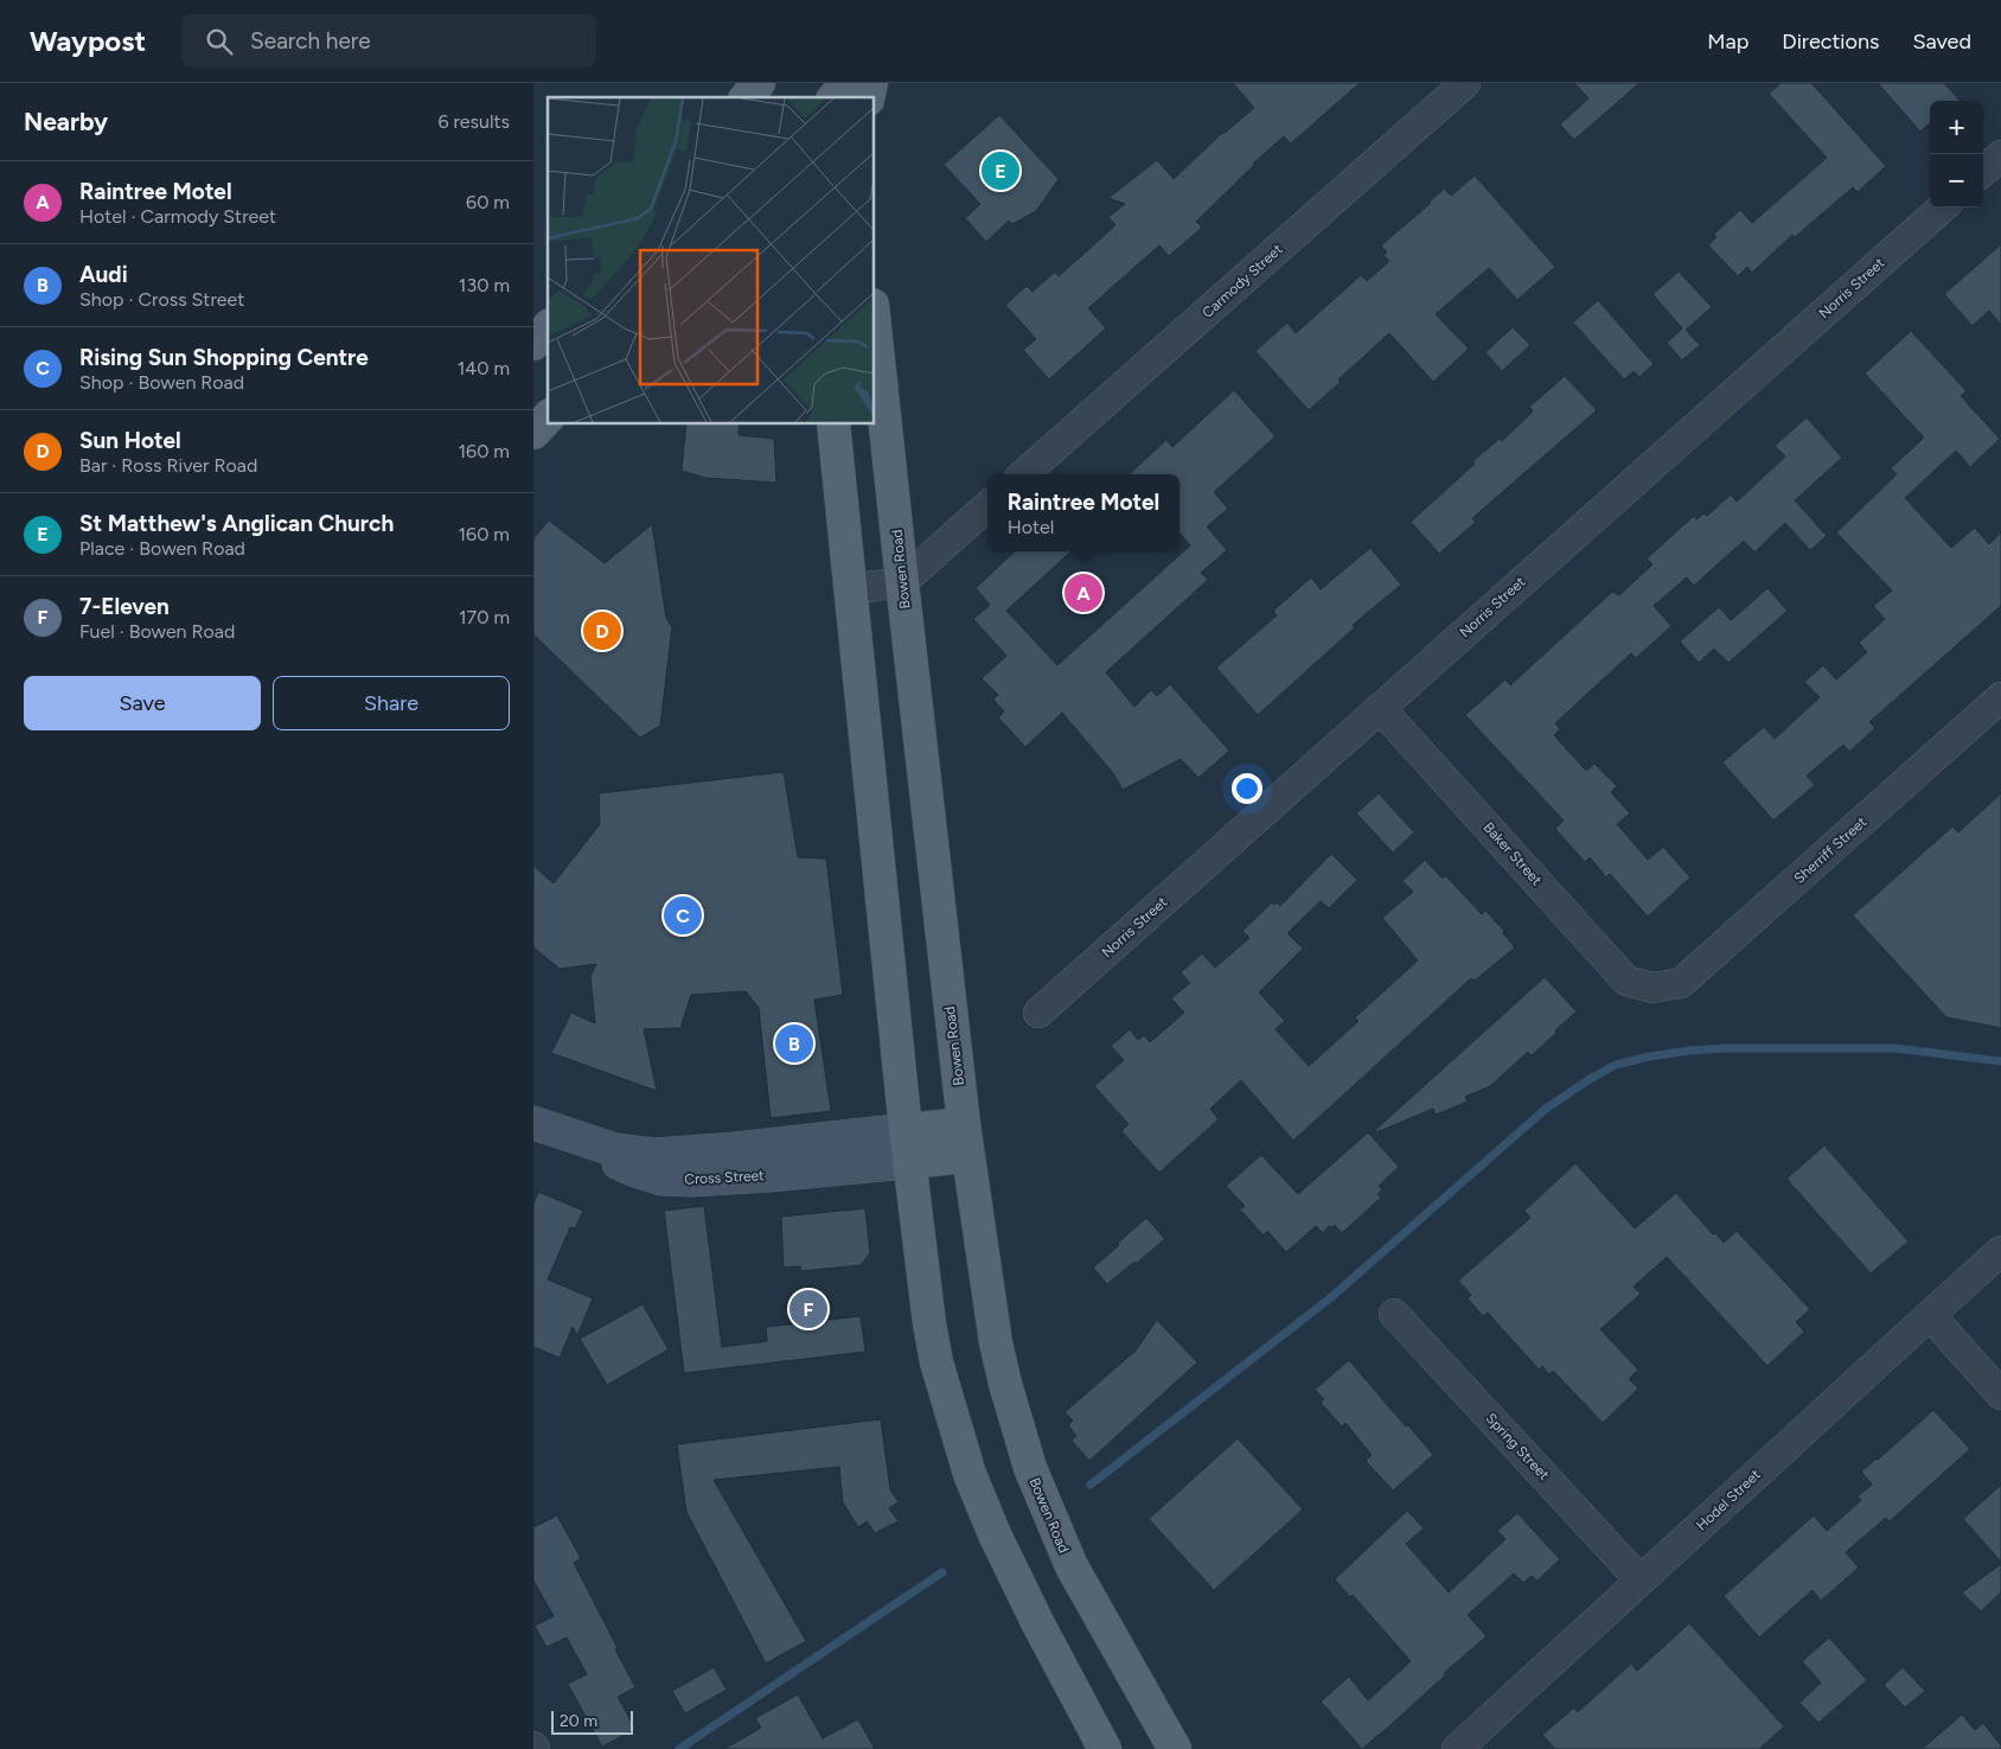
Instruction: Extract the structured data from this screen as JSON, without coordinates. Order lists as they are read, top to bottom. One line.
{"streets":{"main road":["Bowen Road","Cross Street"],"street":["Carmody Street","Norris Street","Sherriff Street","Baker Street","Spring Street","Hodel Street"]},"crossings":[["Norris Street","Baker Street"],["Sherriff Street","Baker Street"],["Spring Street","Hodel Street"]],"scale_bar":"20 m","page":{"header":"Waypost","search":"Search here","nav":["Map","Directions","Saved"],"heading":["Nearby","6 results"],"map_buttons":["+","−"],"pins":["E","A","D","C","B","F"],"list":[{"mark":"A","name":"Raintree Motel","note":"Hotel · Carmody Street","value":"60 m"},{"mark":"B","name":"Audi","note":"Shop · Cross Street","value":"130 m"},{"mark":"C","name":"Rising Sun Shopping Centre","note":"Shop · Bowen Road","value":"140 m"},{"mark":"D","name":"Sun Hotel","note":"Bar · Ross River Road","value":"160 m"},{"mark":"E","name":"St Matthew's Anglican Church","note":"Place · Bowen Road","value":"160 m"},{"mark":"F","name":"7-Eleven","note":"Fuel · Bowen Road","value":"170 m"}],"popup":["Raintree Motel","Hotel"],"buttons":["Save","Share"],"scale":"20 m"}}
